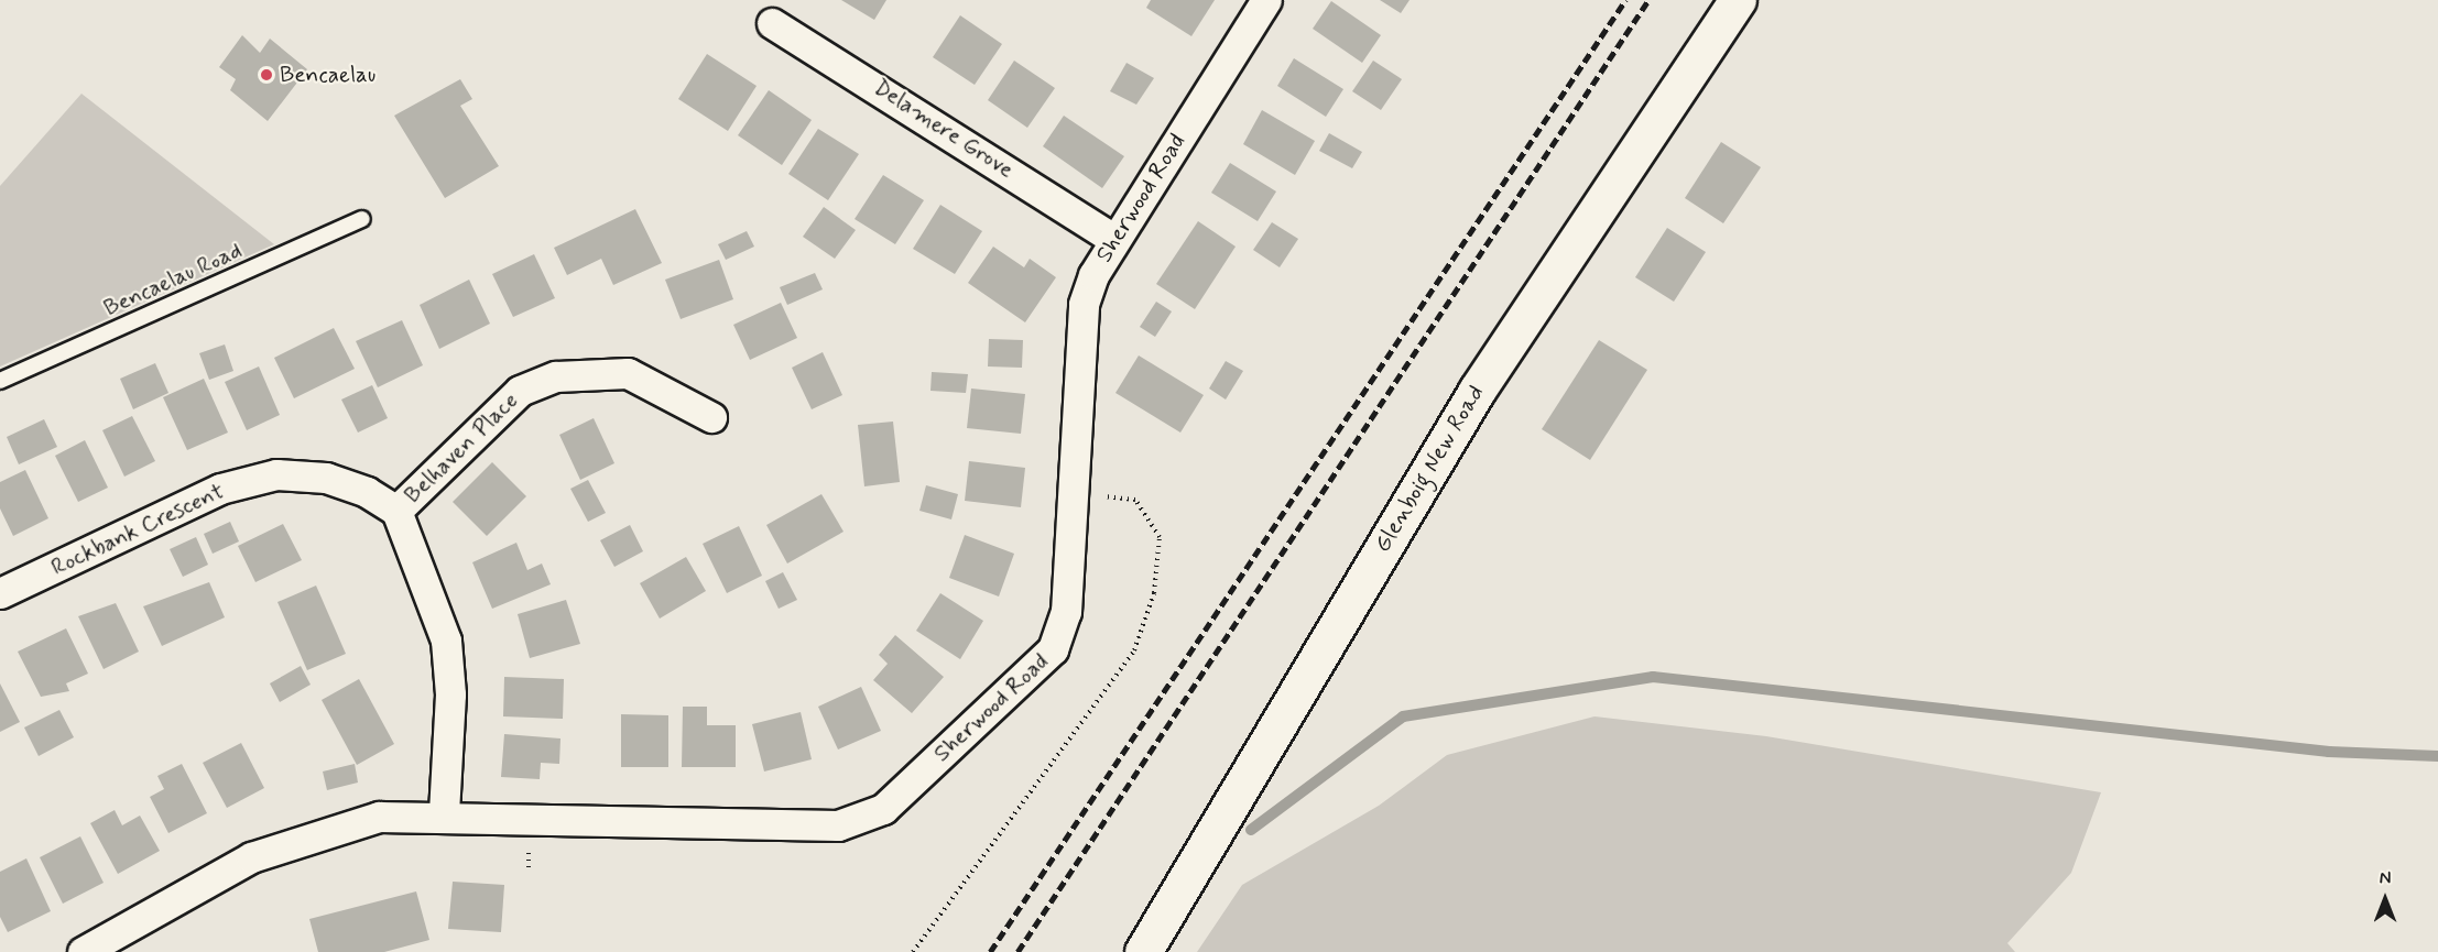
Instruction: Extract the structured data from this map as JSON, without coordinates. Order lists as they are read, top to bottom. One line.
{"streets":{"street":["Delamere Grove","Sherwood Road","Belhaven Place","Glenboig New Road","Rockbank Crescent"],"lane":["Bencaelau Road"]},"crossings":[["Delamere Grove","Sherwood Road"],["Belhaven Place","Rockbank Crescent"]],"places":["Bencaelau"],"north":"top"}
